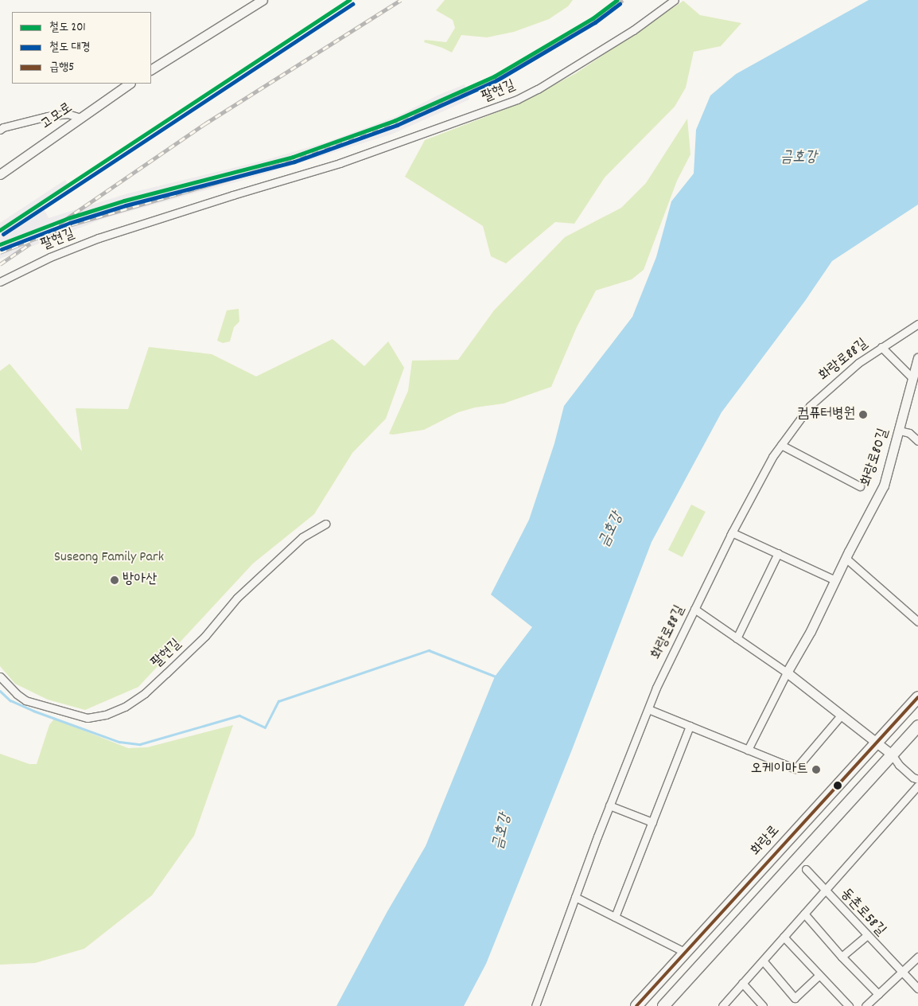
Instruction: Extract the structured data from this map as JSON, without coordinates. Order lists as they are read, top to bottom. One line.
{"streets":{"main road":["화랑로"],"street":["팔현길","고모로","화랑로88길","화랑로80길","동촌로58길"]},"water":["금호강"],"parks":["Suseong Family Park"],"places":["컴퓨터병원","방아산","오케이마트"],"lines":["rail line 201","rail line 대경","transit line 급행5"],"legend":["철도 201","철도 대경","급행5"]}
